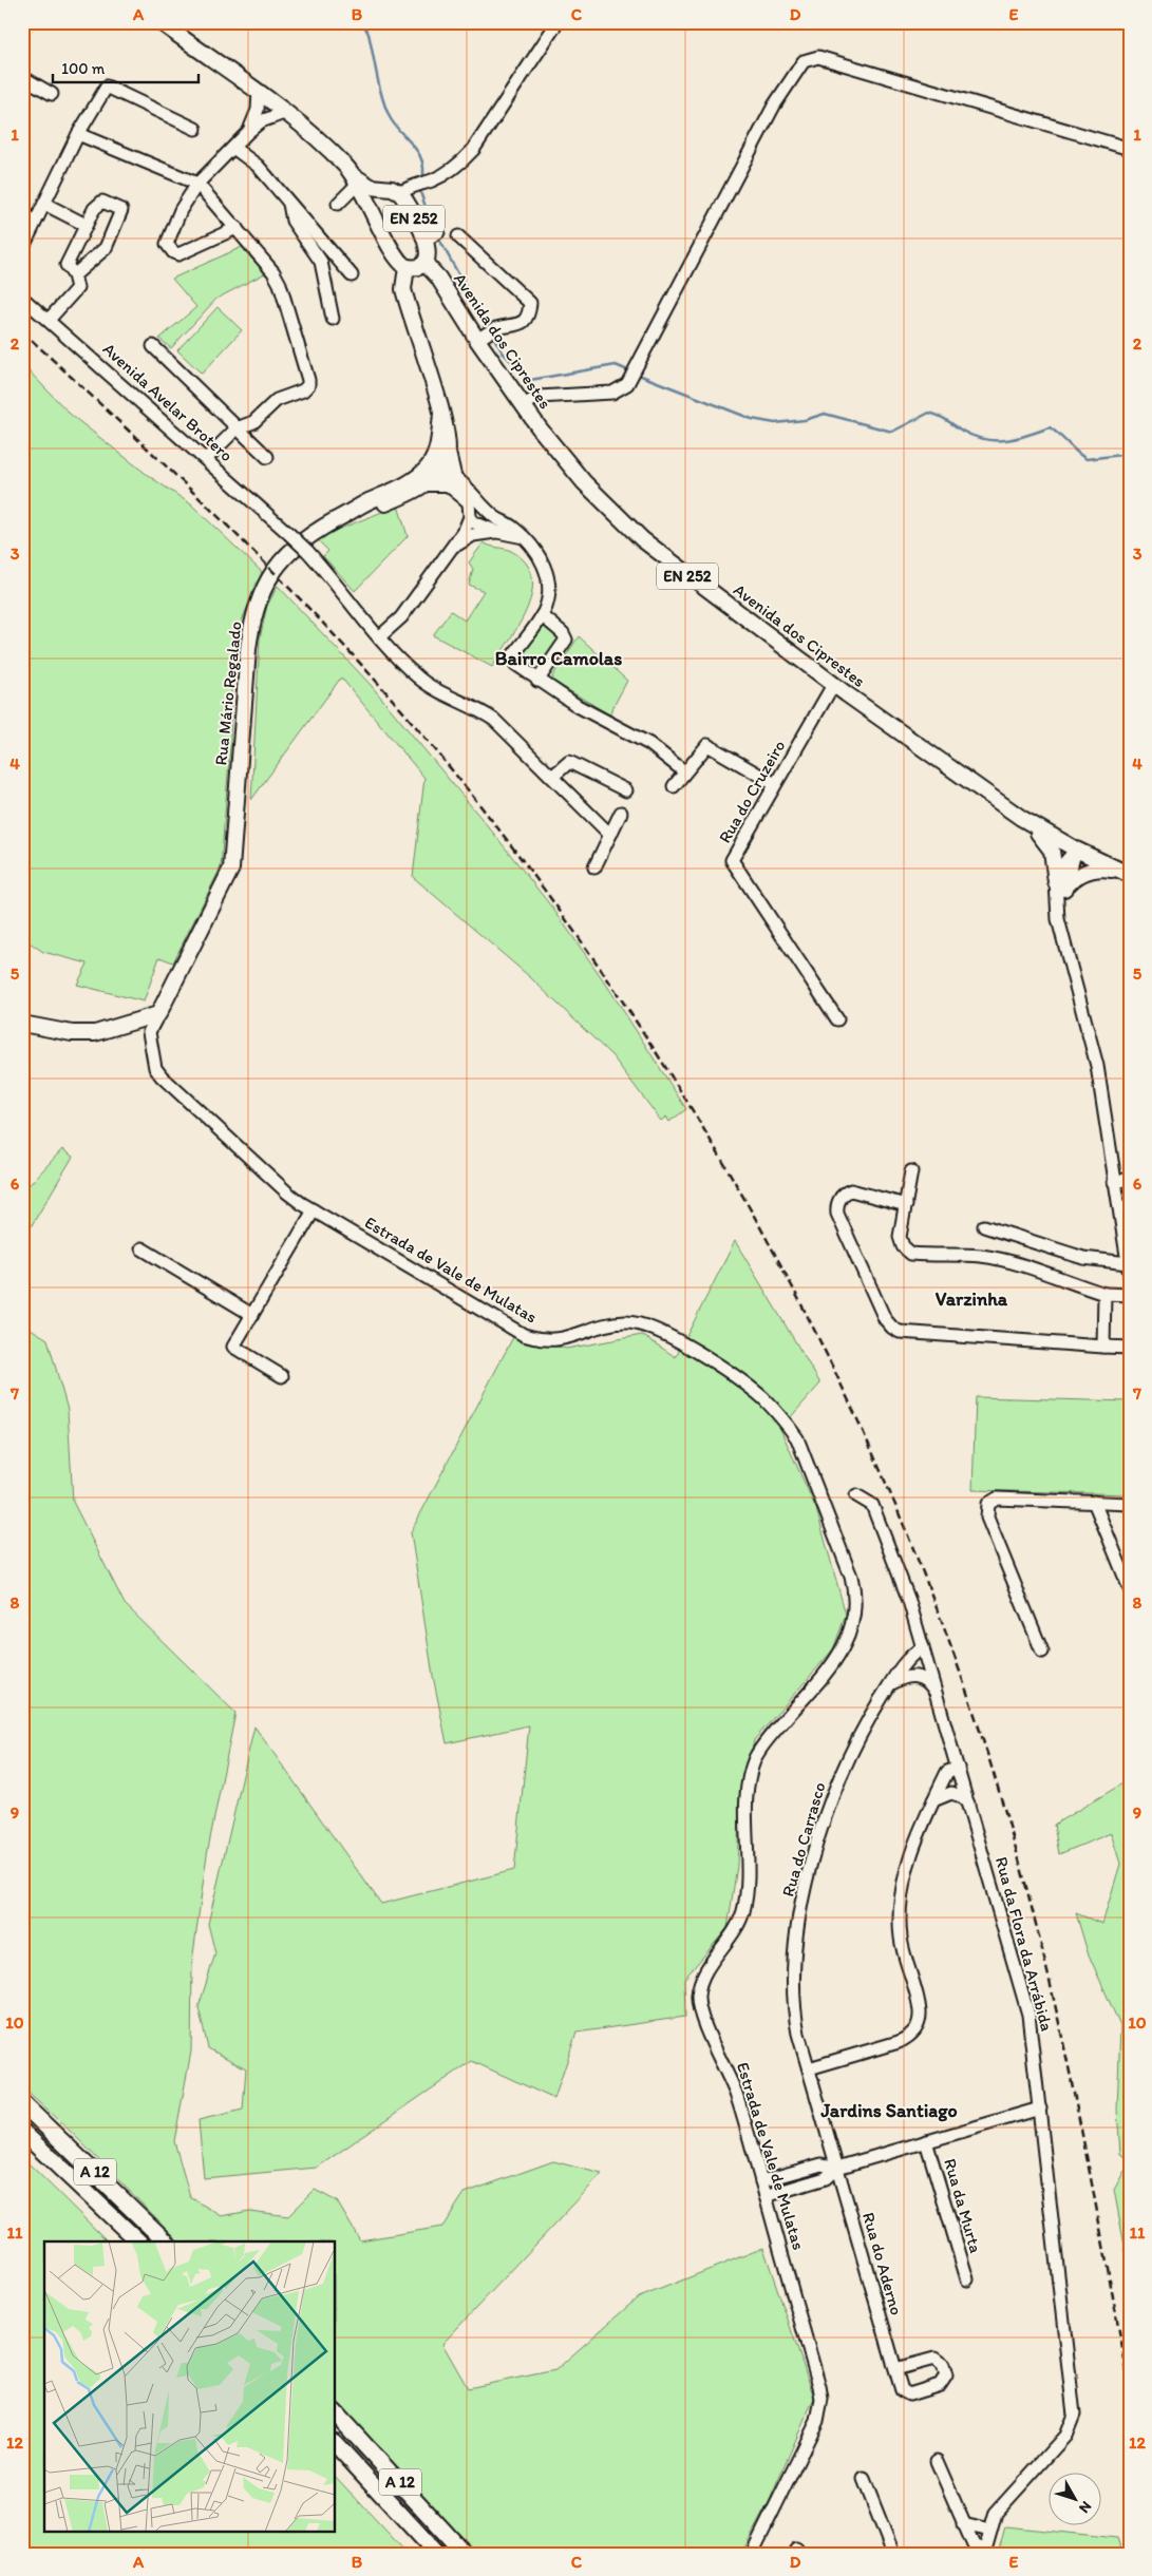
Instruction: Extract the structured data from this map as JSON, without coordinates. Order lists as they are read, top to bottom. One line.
{"streets":{"highway":["A 12"],"main road":["EN 252","Avenida dos Ciprestes","Rua Mário Regalado","Estrada de Vale de Mulatas"],"street":["Avenida Avelar Brotero","Rua do Cruzeiro","Rua do Carrasco","Rua da Flora da Arrábida","Rua da Murta","Rua do Aderno"]},"crossings":[["EN 252","Avenida dos Ciprestes"],["Avenida dos Ciprestes","Rua do Cruzeiro"],["Rua Mário Regalado","Estrada de Vale de Mulatas"],["Rua do Carrasco","Rua da Flora da Arrábida"],["Rua do Carrasco","Rua do Aderno"]],"districts":["Bairro Camolas","Varzinha","Jardins Santiago"],"scale_bar":"100 m","north":"bottom right","grid":{"columns":["A","B","C","D","E"],"rows":["1","2","3","4","5","6","7","8","9","10","11","12"]}}
